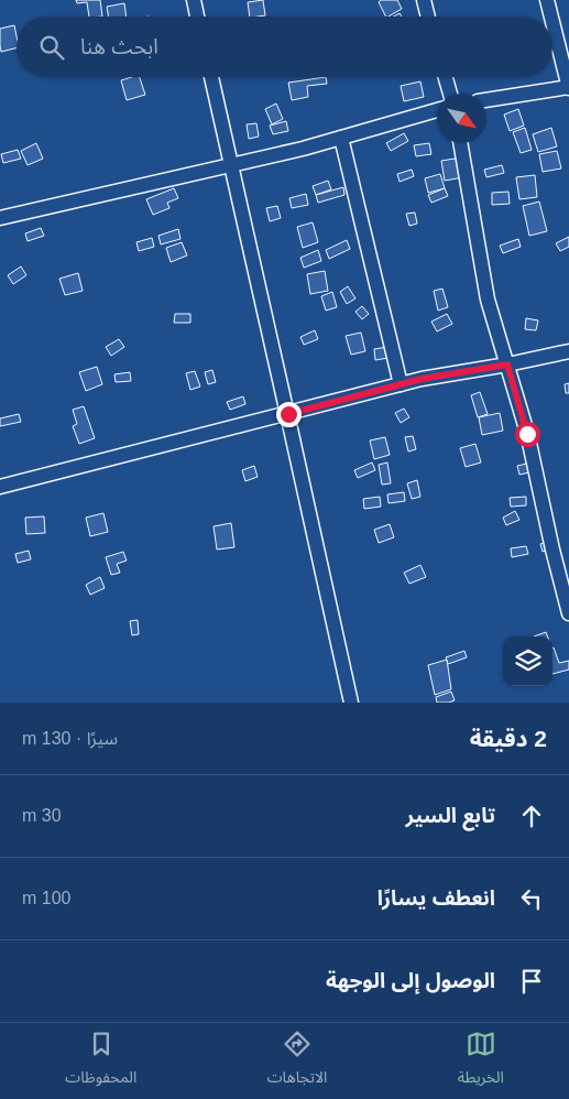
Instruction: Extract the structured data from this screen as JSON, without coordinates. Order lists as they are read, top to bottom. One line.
{"north":"bottom right","page":{"search":"ابحث هنا","heading":["2 دقيقة","سيرًا · 130 m"],"list":[["تابع السير","30 m"],["انعطف يسارًا","100 m"],"الوصول إلى الوجهة"],"nav":["الخريطة","الاتجاهات","المحفوظات"]}}
